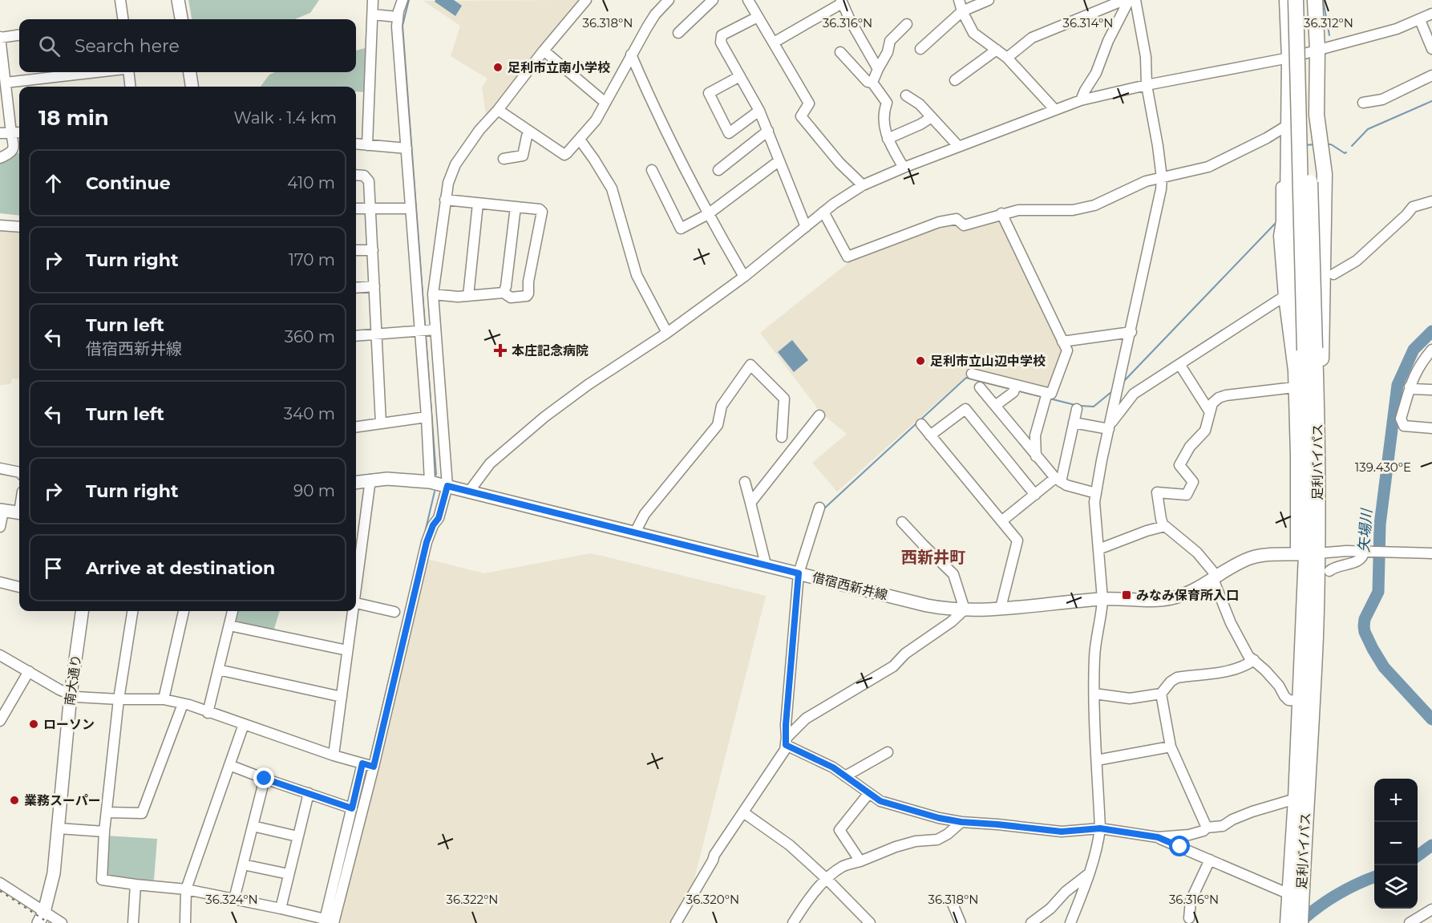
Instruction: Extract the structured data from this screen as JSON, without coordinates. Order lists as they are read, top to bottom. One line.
{"streets":{"highway":["足利バイパス"],"main road":["借宿西新井線","南大通り"]},"crossings":[["足利バイパス","借宿西新井線"]],"districts":["西新井町"],"water":["矢場川"],"places":{"other":["足利市立南小学校","足利市立山辺中学校","ローソン","業務スーパー"],"health":["本庄記念病院"],"transit":["みなみ保育所入口"]},"page":{"search":"Search here","heading":["18 min","Walk · 1.4 km"],"list":[["Continue","410 m"],["Turn right","170 m"],["Turn left","借宿西新井線","360 m"],["Turn left","340 m"],["Turn right","90 m"],"Arrive at destination"],"map_buttons":["+","−"]},"coordinates":["36.312°N","36.318°N","36.316°N","36.314°N","139.430°E","36.324°N","36.322°N","36.320°N"]}
